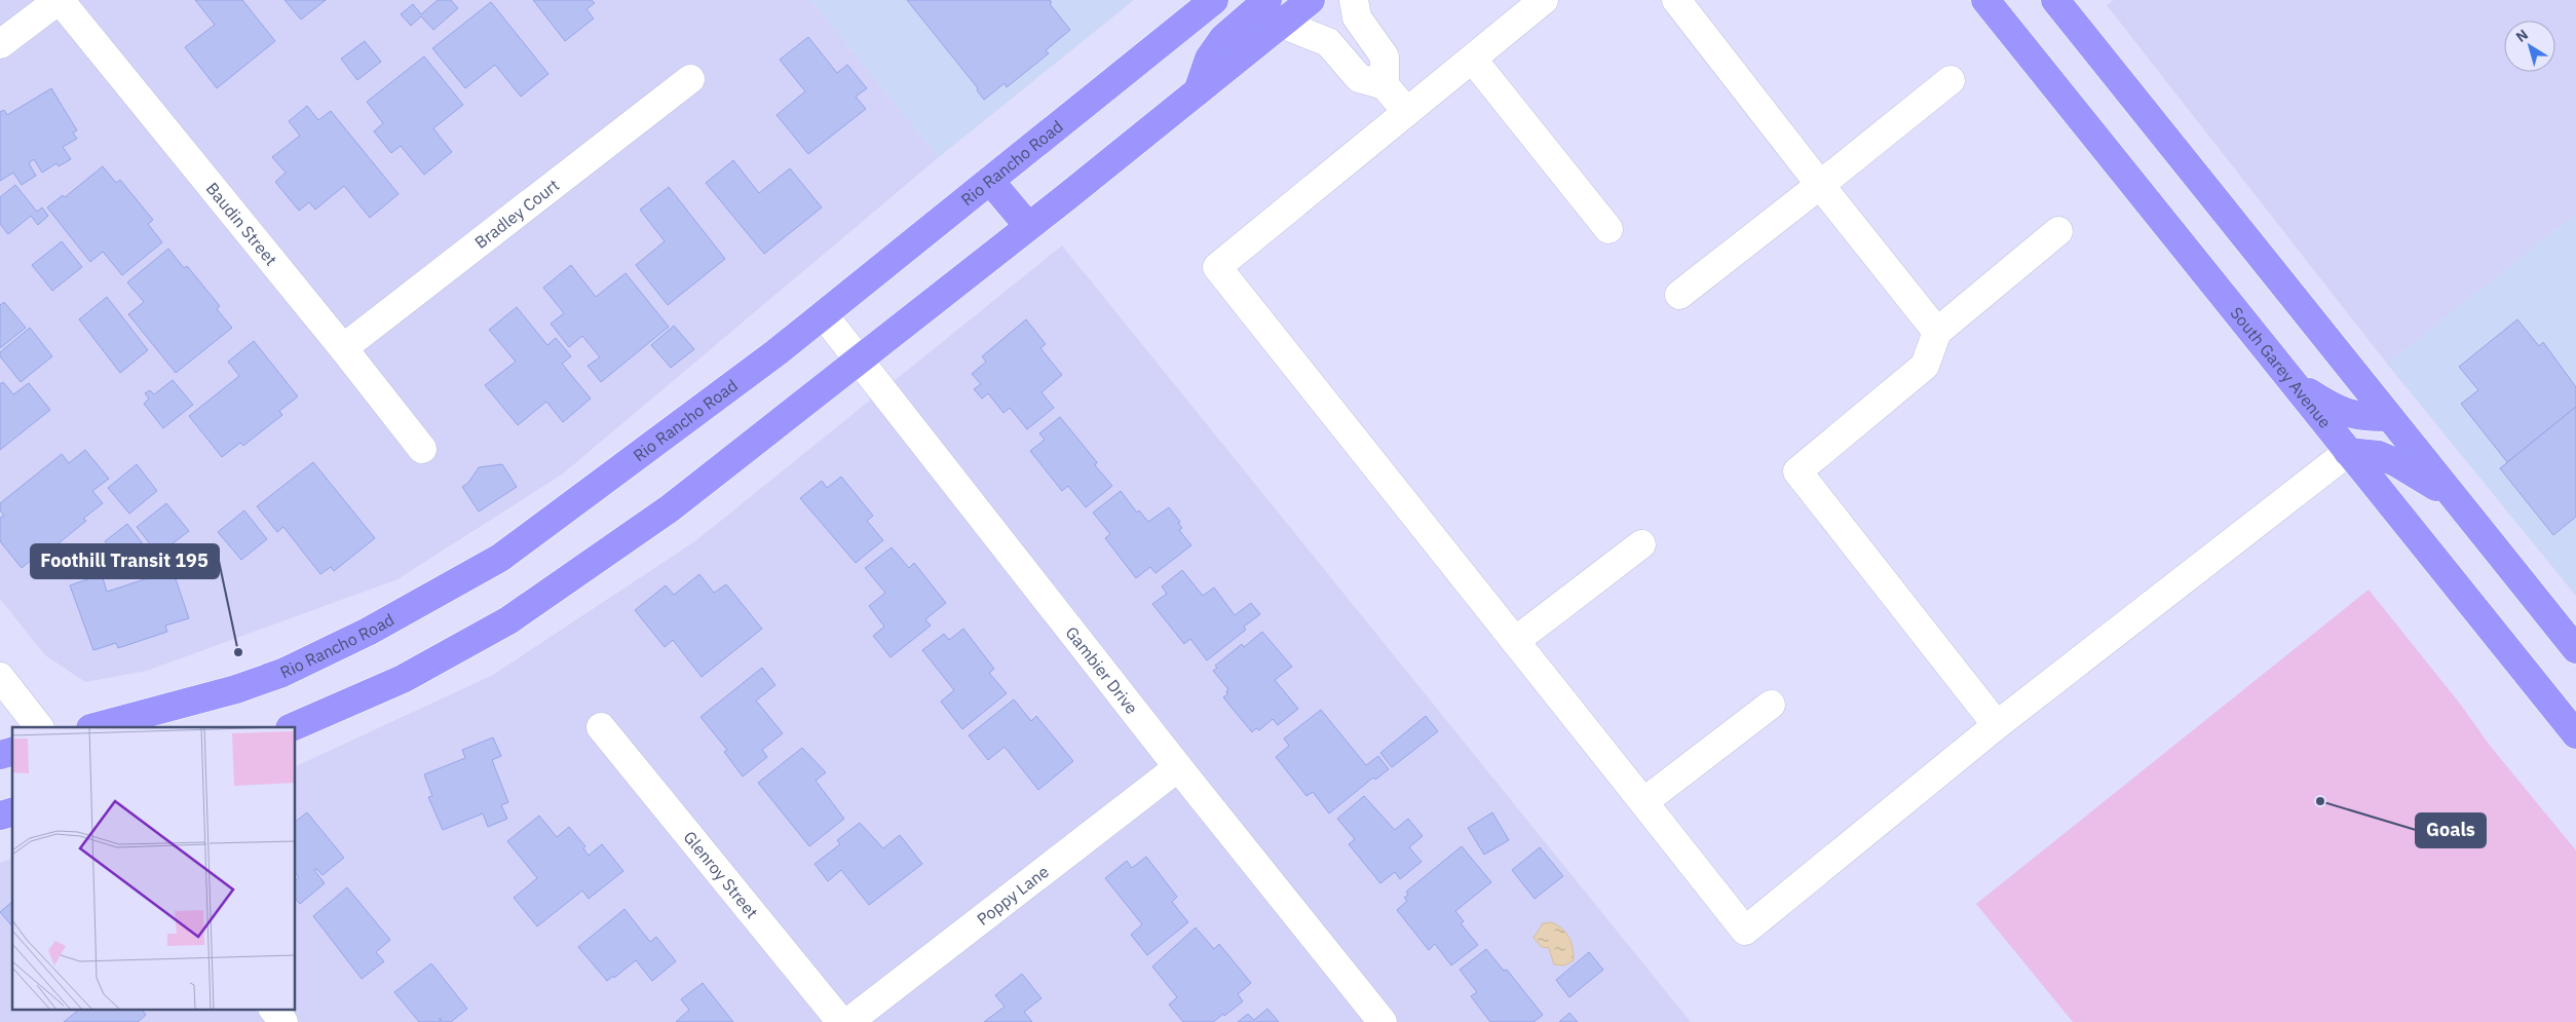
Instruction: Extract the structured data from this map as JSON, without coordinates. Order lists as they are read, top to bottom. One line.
{"streets":{"main road":["Rio Rancho Road","South Garey Avenue"],"street":["Bradley Court","Baudin Street","Gambier Drive","Glenroy Street","Poppy Lane"]},"crossings":[["Rio Rancho Road","Gambier Drive"],["Bradley Court","Baudin Street"],["Gambier Drive","Poppy Lane"]],"places":["Foothill Transit 195","Goals"],"north":"top left"}
